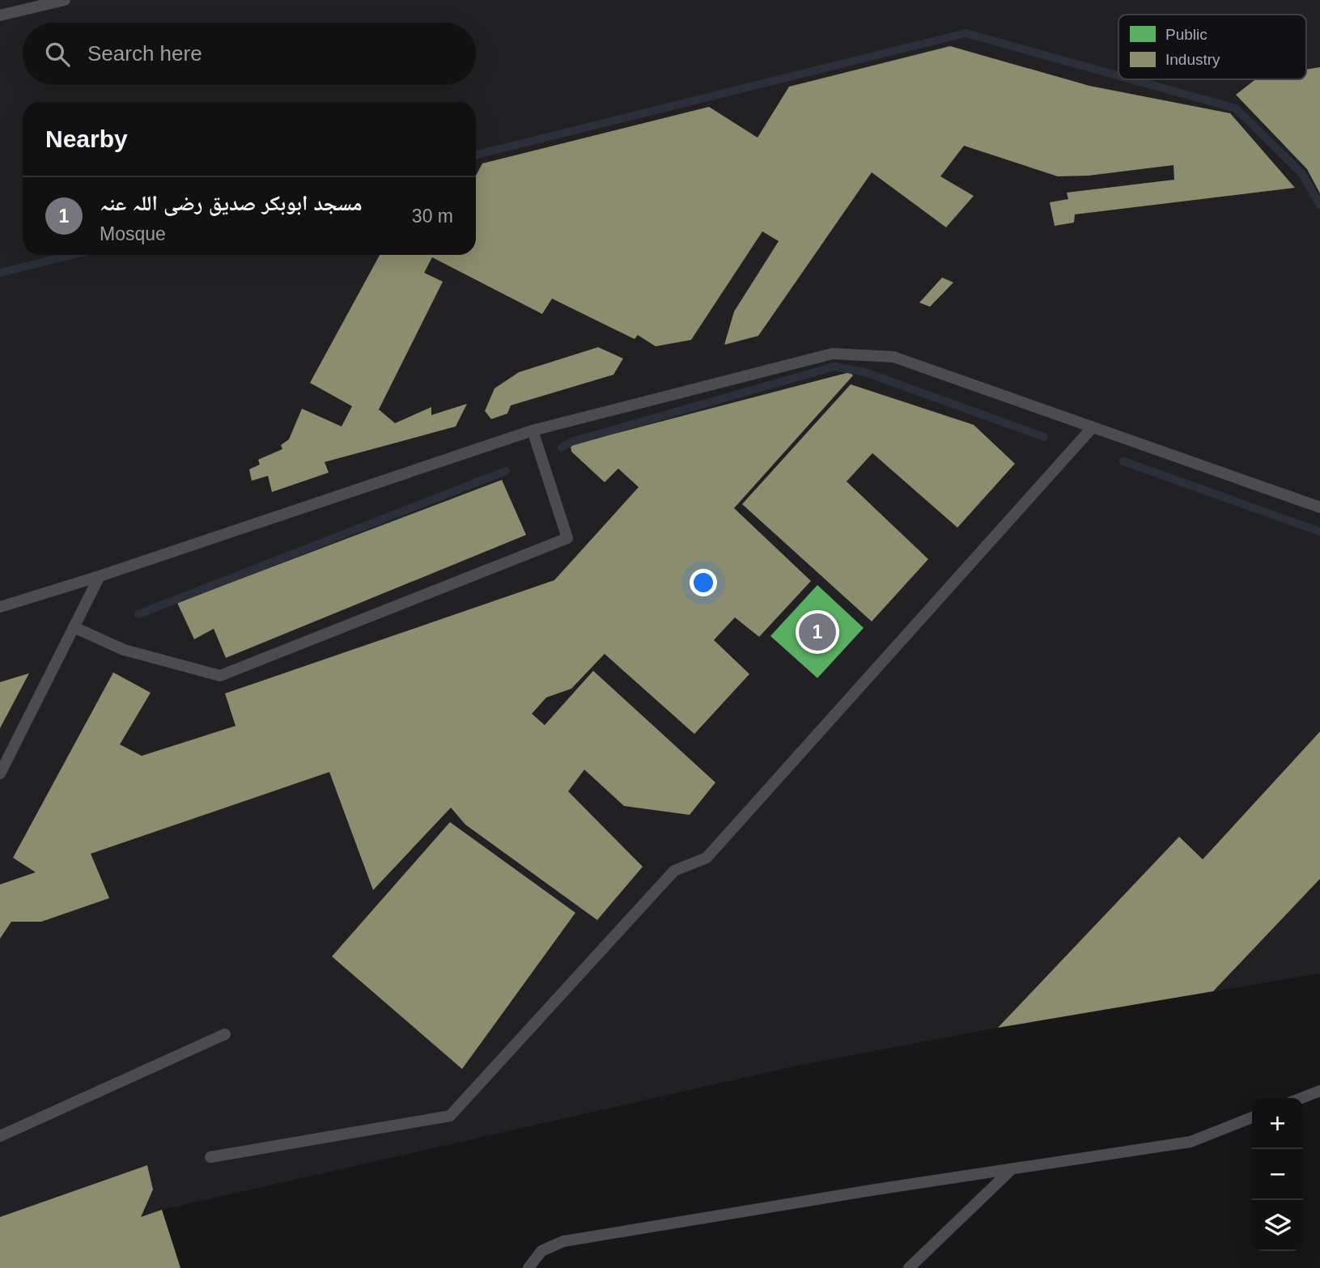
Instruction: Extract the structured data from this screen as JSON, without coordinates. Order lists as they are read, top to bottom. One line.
{"legend":["Public","Industry"],"page":{"search":"Search here","heading":"Nearby","list":[{"mark":"1","name":"مسجد ابوبکر صدیق رضی اللہ عنہ","note":"Mosque","value":"30 m"}],"pins":"1","map_buttons":["+","−"]}}
